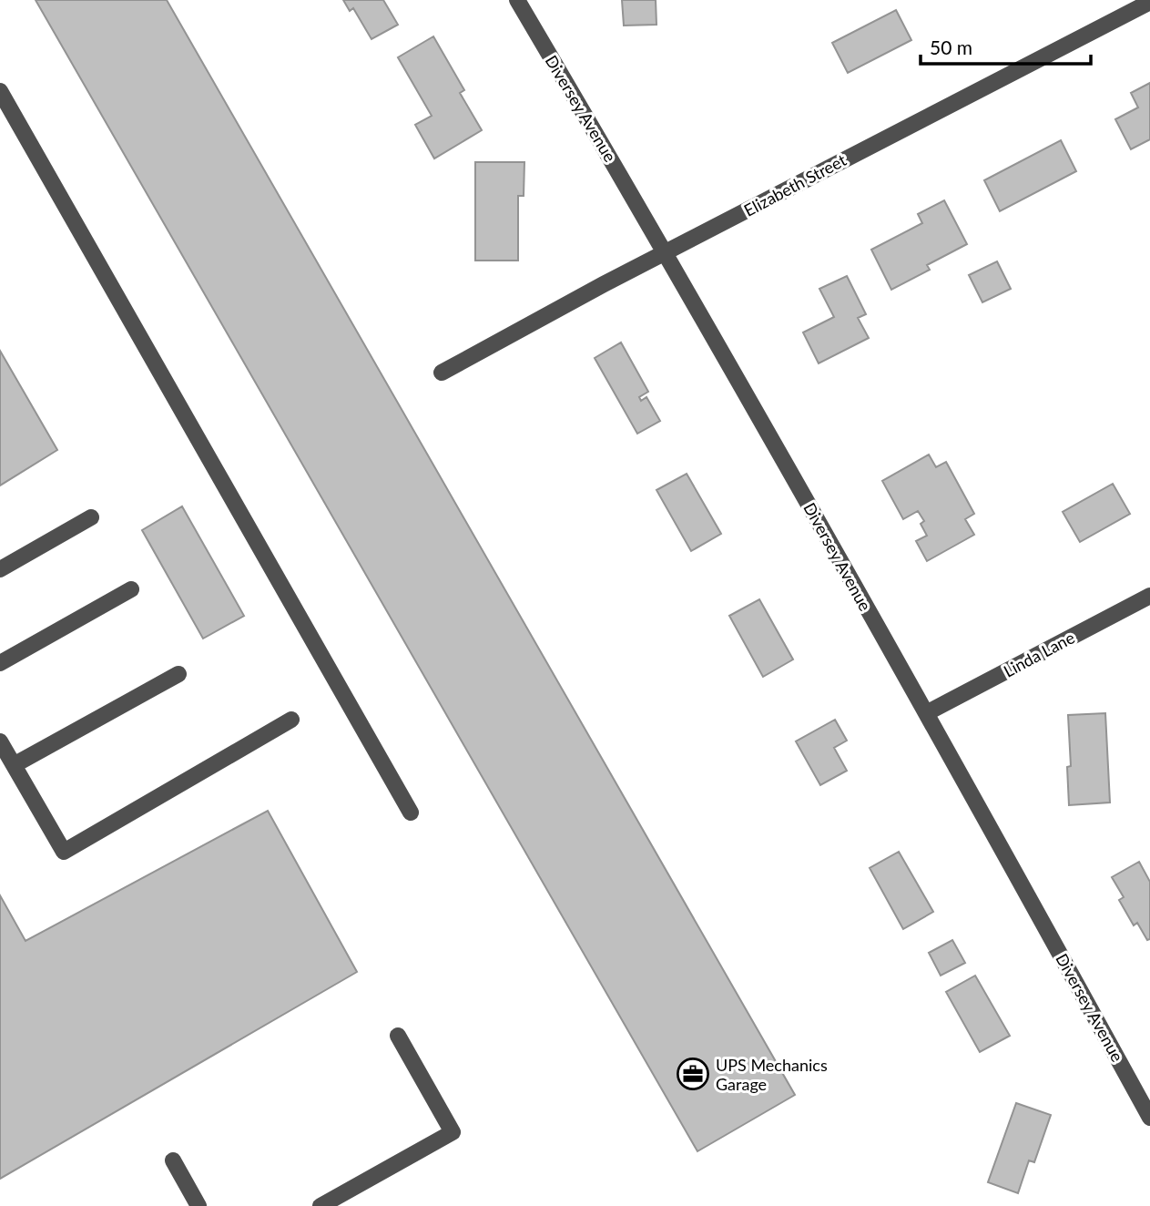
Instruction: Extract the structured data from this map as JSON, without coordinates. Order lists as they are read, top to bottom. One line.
{"streets":{"street":["Diversey Avenue","Elizabeth Street","Linda Lane"]},"crossings":[["Diversey Avenue","Elizabeth Street"],["Diversey Avenue","Linda Lane"]],"places":{"office":["UPS Mechanics Garage"]},"scale_bar":"50 m"}
